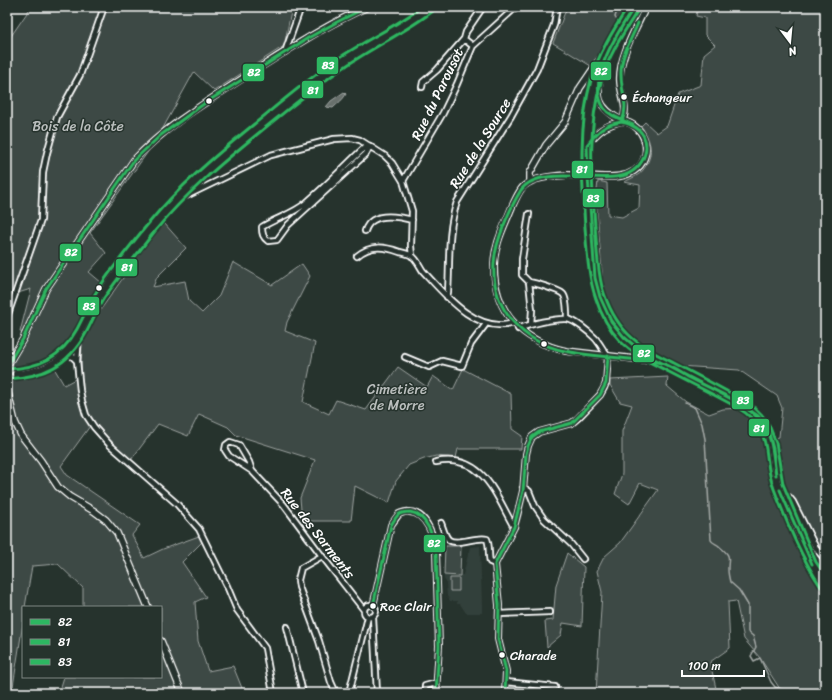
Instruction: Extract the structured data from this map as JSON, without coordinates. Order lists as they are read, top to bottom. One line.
{"streets":{"street":["Rue du Parousot","Rue de la Source","Rue des Sarments"]},"parks":["Bois de la Côte","Cimetière de Morre"],"places":["Échangeur","Roc Clair","Charade"],"lines":["transit line 82","transit line 81","transit line 83"],"legend":["82","81","83"],"scale_bar":"100 m","north":"bottom"}
